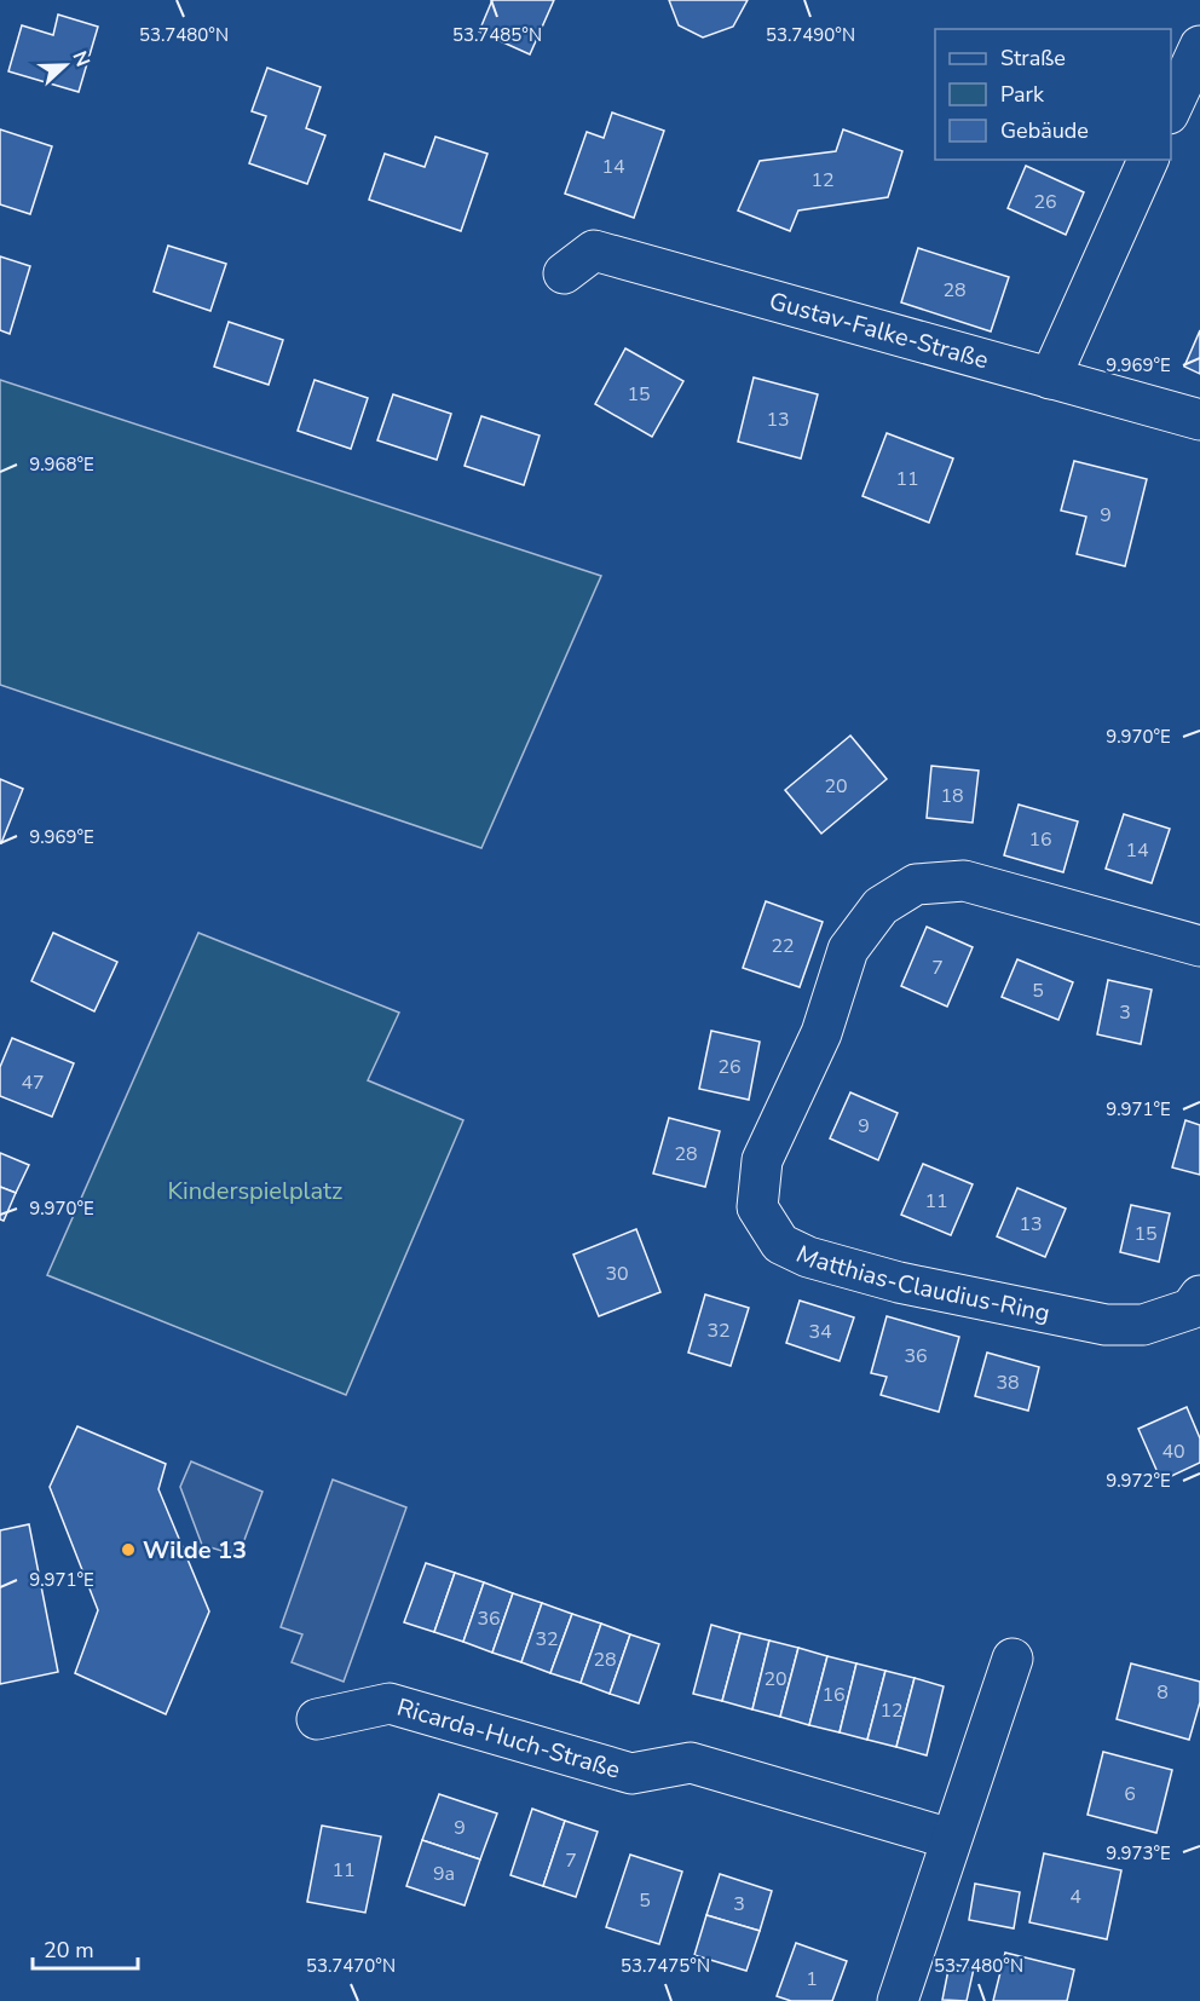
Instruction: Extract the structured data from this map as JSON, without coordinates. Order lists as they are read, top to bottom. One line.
{"streets":{"street":["Gustav-Falke-Straße","Matthias-Claudius-Ring","Ricarda-Huch-Straße"]},"parks":["Kinderspielplatz"],"places":["Wilde 13"],"house_numbers":["14","12","26","28","15","13","11","9","20","18","16","14","22","7","5","3","26","47","9","28","11","13","15","30","32","34","36","38","40","36","32","28","20","8","16","12","6","9","7","11","9a","4","5","3","1"],"legend":["Straße","Park","Gebäude"],"scale_bar":"20 m","north":"right","coordinates":["53.7485°N","53.7480°N","53.7490°N","9.969°E","9.968°E","9.970°E","9.971°E","9.972°E","9.973°E","53.7470°N","53.7475°N"]}
